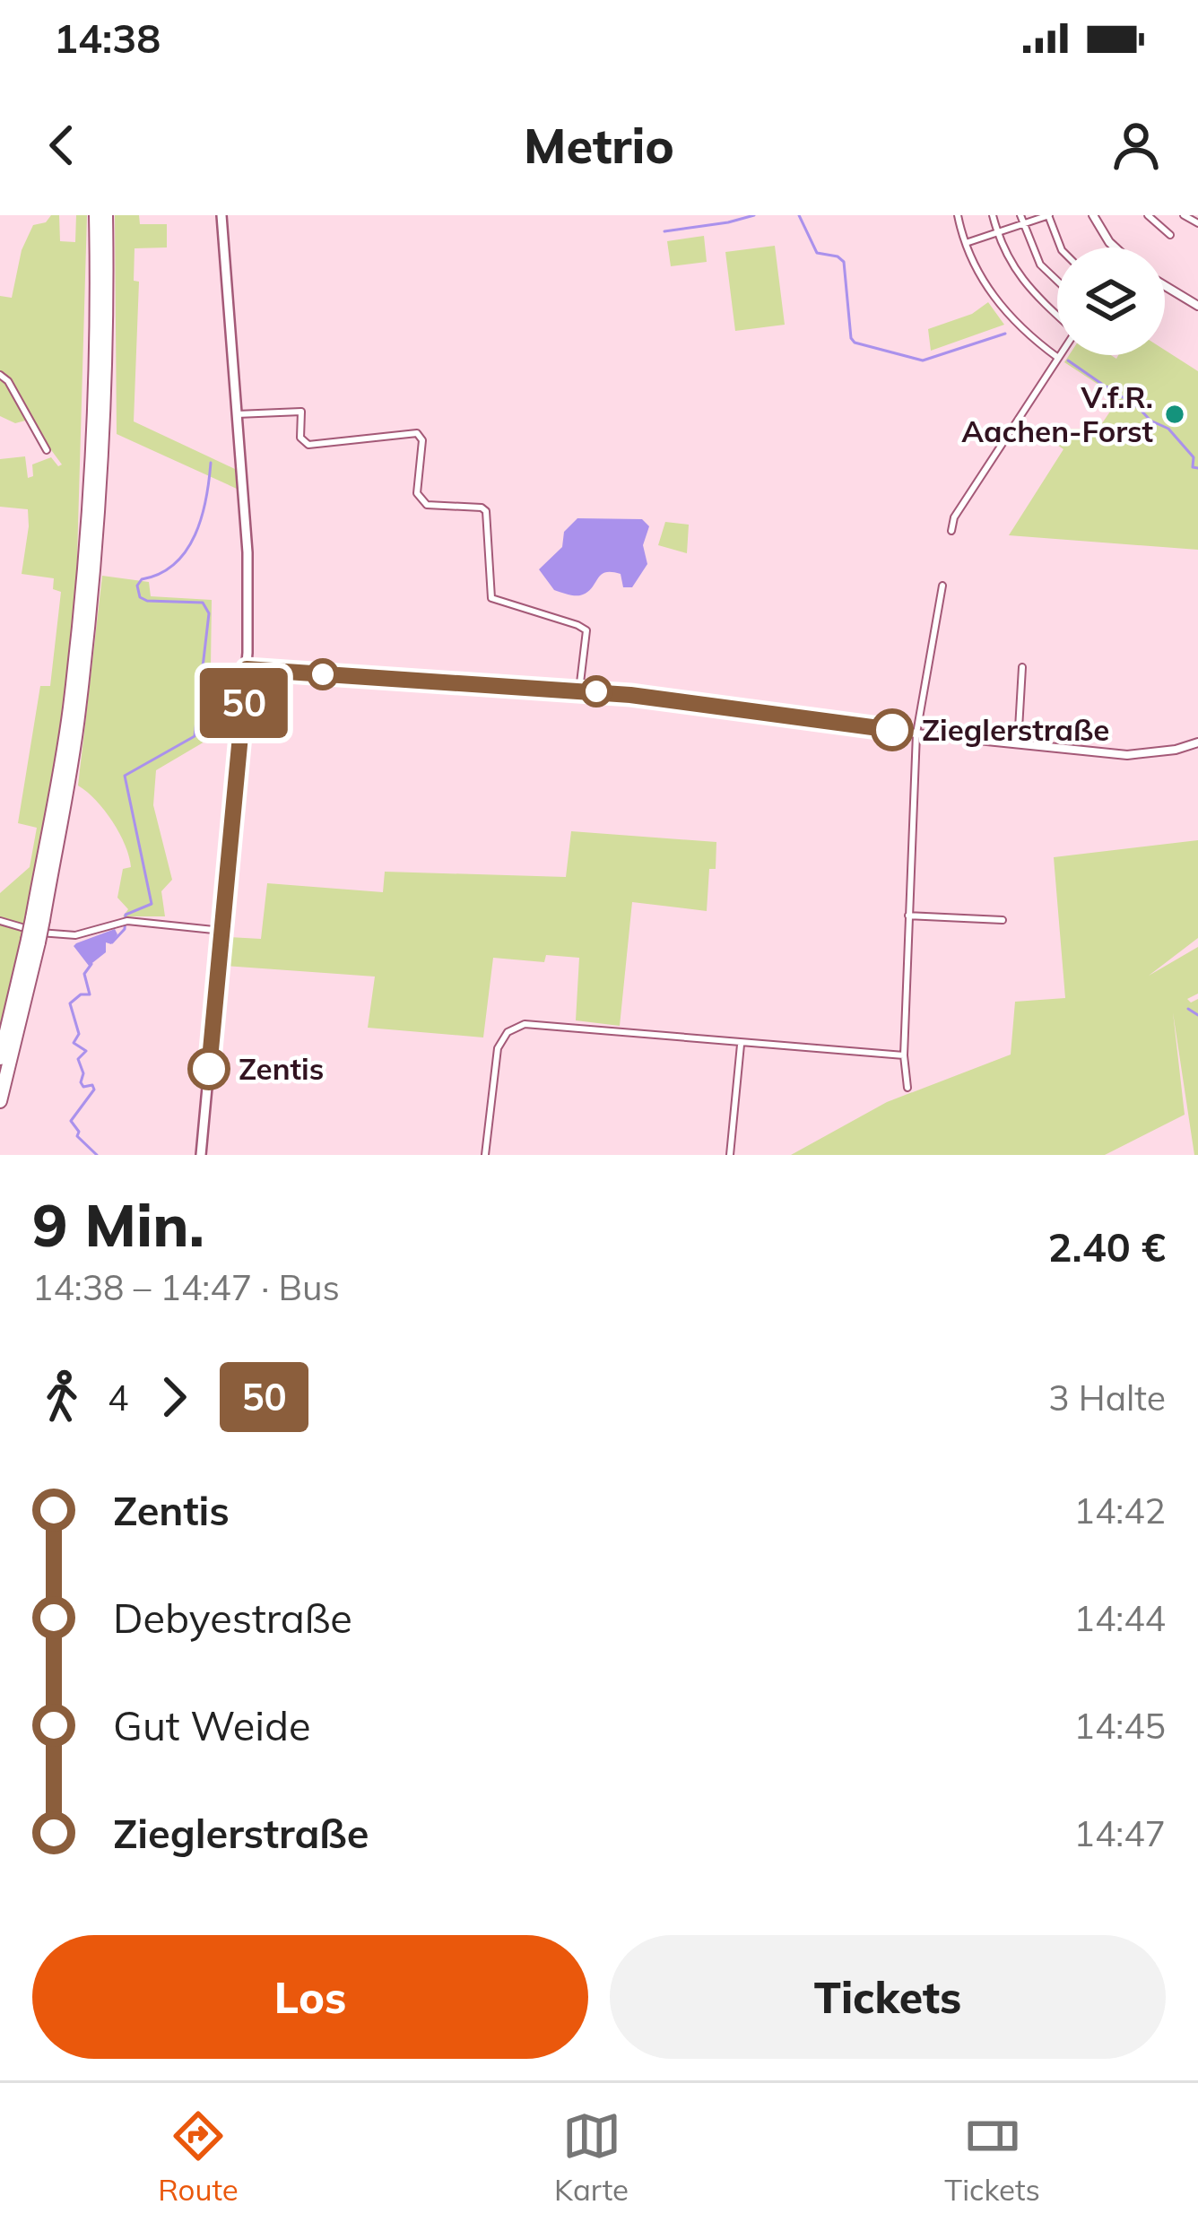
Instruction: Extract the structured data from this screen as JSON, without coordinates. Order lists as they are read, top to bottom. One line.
{"places":["V.f.R. Aachen-Forst","Zieglerstraße","Zentis"],"lines":["bus line 50"],"page":{"status":"14:38","header":"Metrio","on_map":"50","heading":["9 Min.","14:38 – 14:47 · Bus","2.40 €"],"legs":["4","50","3 Halte"],"list":[{"name":"Zentis","value":"14:42"},{"name":"Debyestraße","value":"14:44"},{"name":"Gut Weide","value":"14:45"},{"name":"Zieglerstraße","value":"14:47"}],"buttons":["Los","Tickets"],"tabs":["Route","Karte","Tickets"]}}
